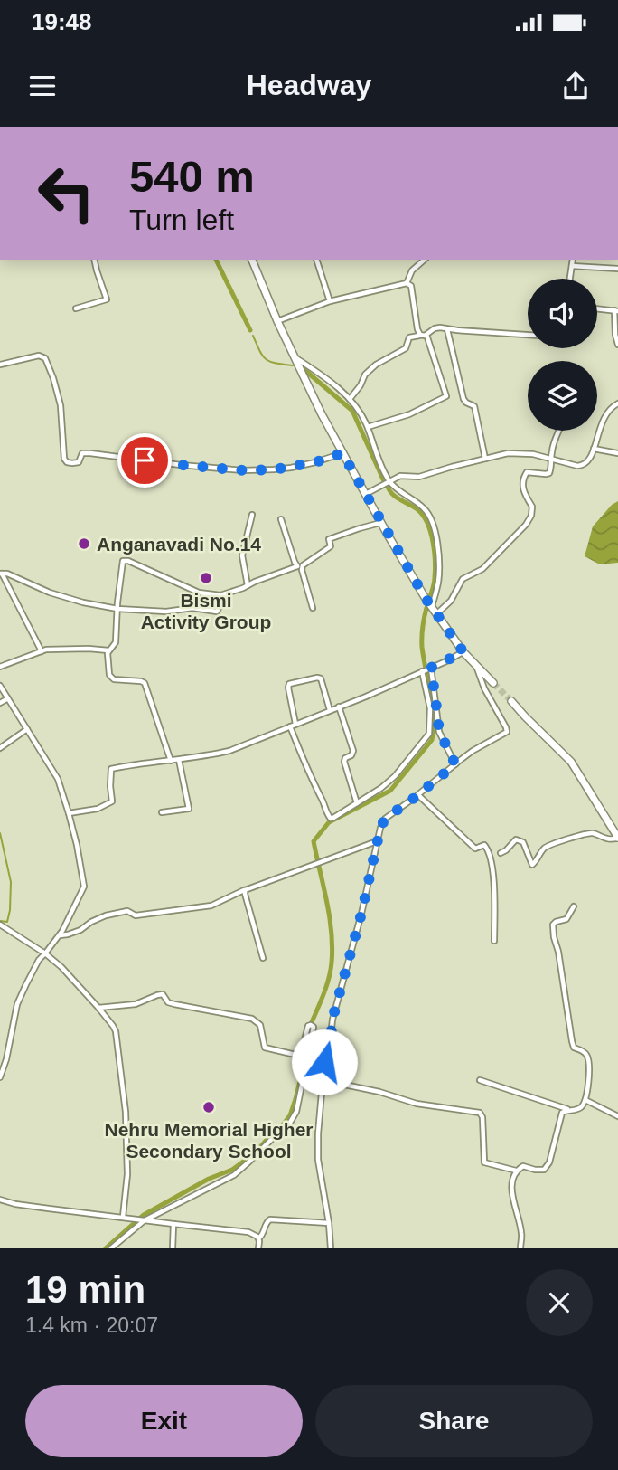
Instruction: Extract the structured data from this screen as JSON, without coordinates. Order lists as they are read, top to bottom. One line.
{"places":["Anganavadi No.14","Bismi Activity Group","Nehru Memorial Higher Secondary School"],"page":{"status":"19:48","header":"Headway","turn":["540 m","Turn left"],"heading":["19 min","1.4 km · 20:07"],"buttons":["Exit","Share"]}}
